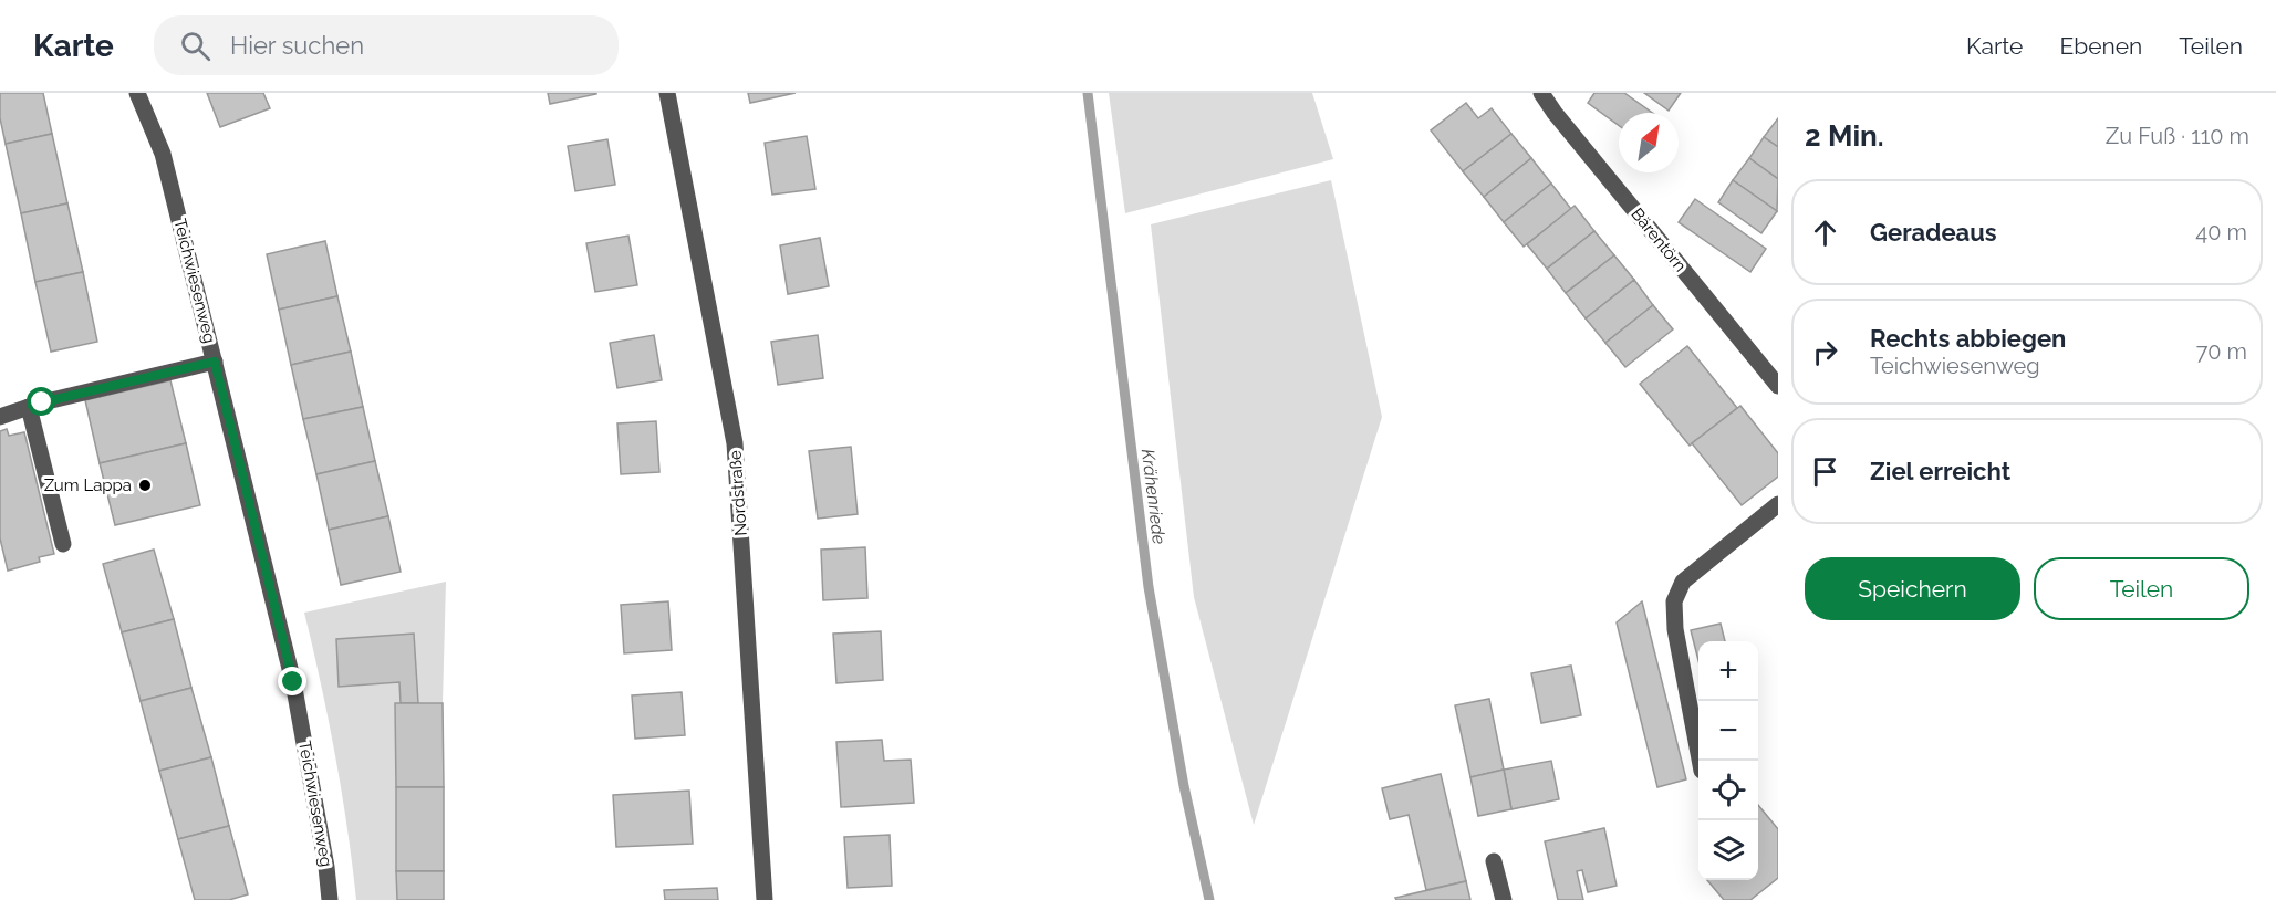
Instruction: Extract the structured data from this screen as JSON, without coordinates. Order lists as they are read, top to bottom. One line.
{"streets":{"street":["Bärentörn","Teichwiesenweg","Nordstraße"]},"water":["Krähenriede"],"places":["Zum Lappa"],"north":"top right","page":{"header":"Karte","search":"Hier suchen","nav":["Karte","Ebenen","Teilen"],"heading":["2 Min.","Zu Fuß · 110 m"],"list":[["Geradeaus","40 m"],["Rechts abbiegen","Teichwiesenweg","70 m"],"Ziel erreicht"],"buttons":["Speichern","Teilen"],"map_buttons":["+","−"]}}
